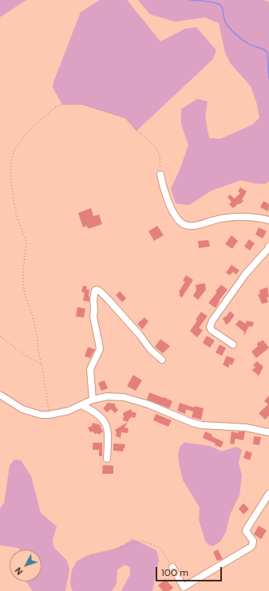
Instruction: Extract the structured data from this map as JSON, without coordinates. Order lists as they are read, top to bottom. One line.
{"scale_bar":"100 m","north":"bottom left"}
